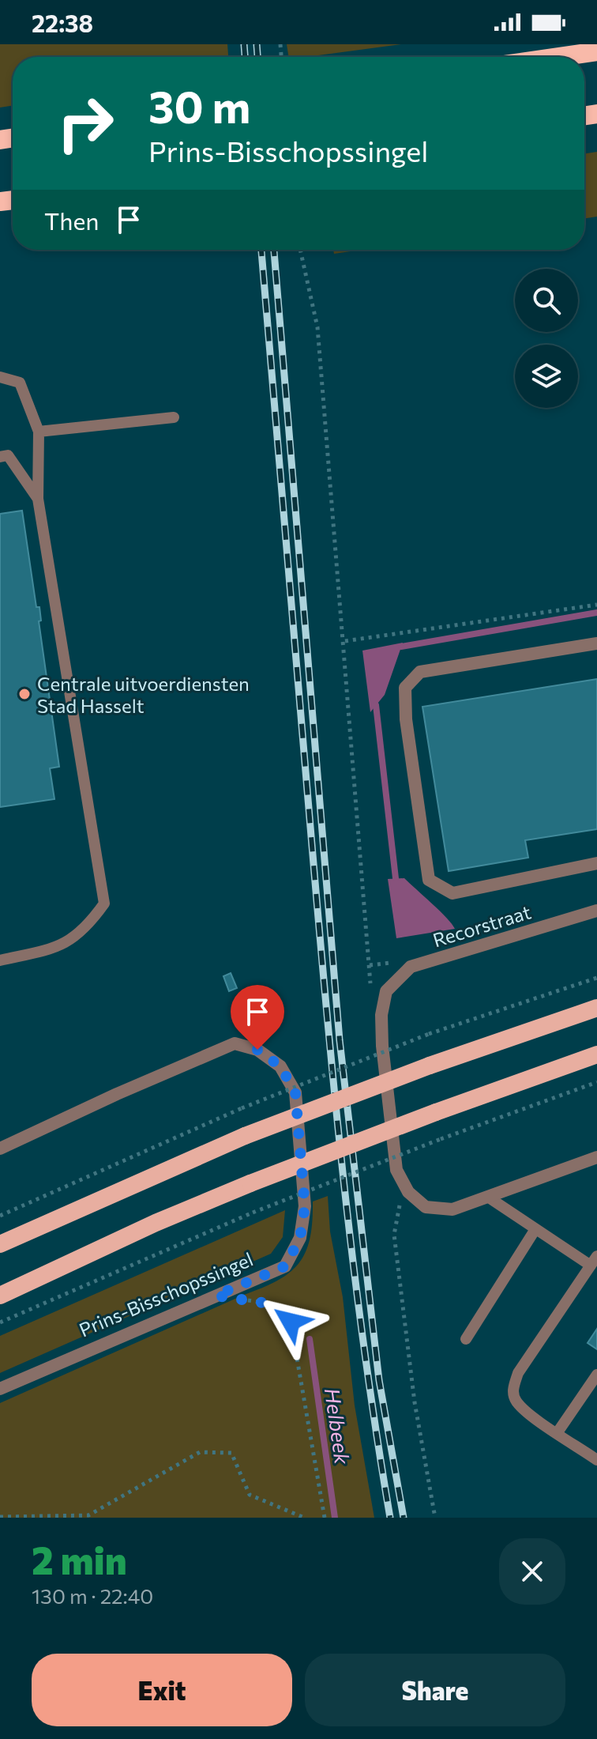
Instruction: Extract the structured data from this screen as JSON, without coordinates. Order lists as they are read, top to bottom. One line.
{"streets":{"street":["Recorstraat","Prins-Bisschopssingel"]},"water":["Helbeek"],"places":["Centrale uitvoerdiensten Stad Hasselt"],"page":{"status":"22:38","turn":["30 m","Prins-Bisschopssingel"],"then":"Then","heading":["2 min","130 m · 22:40"],"buttons":["Exit","Share"]}}
